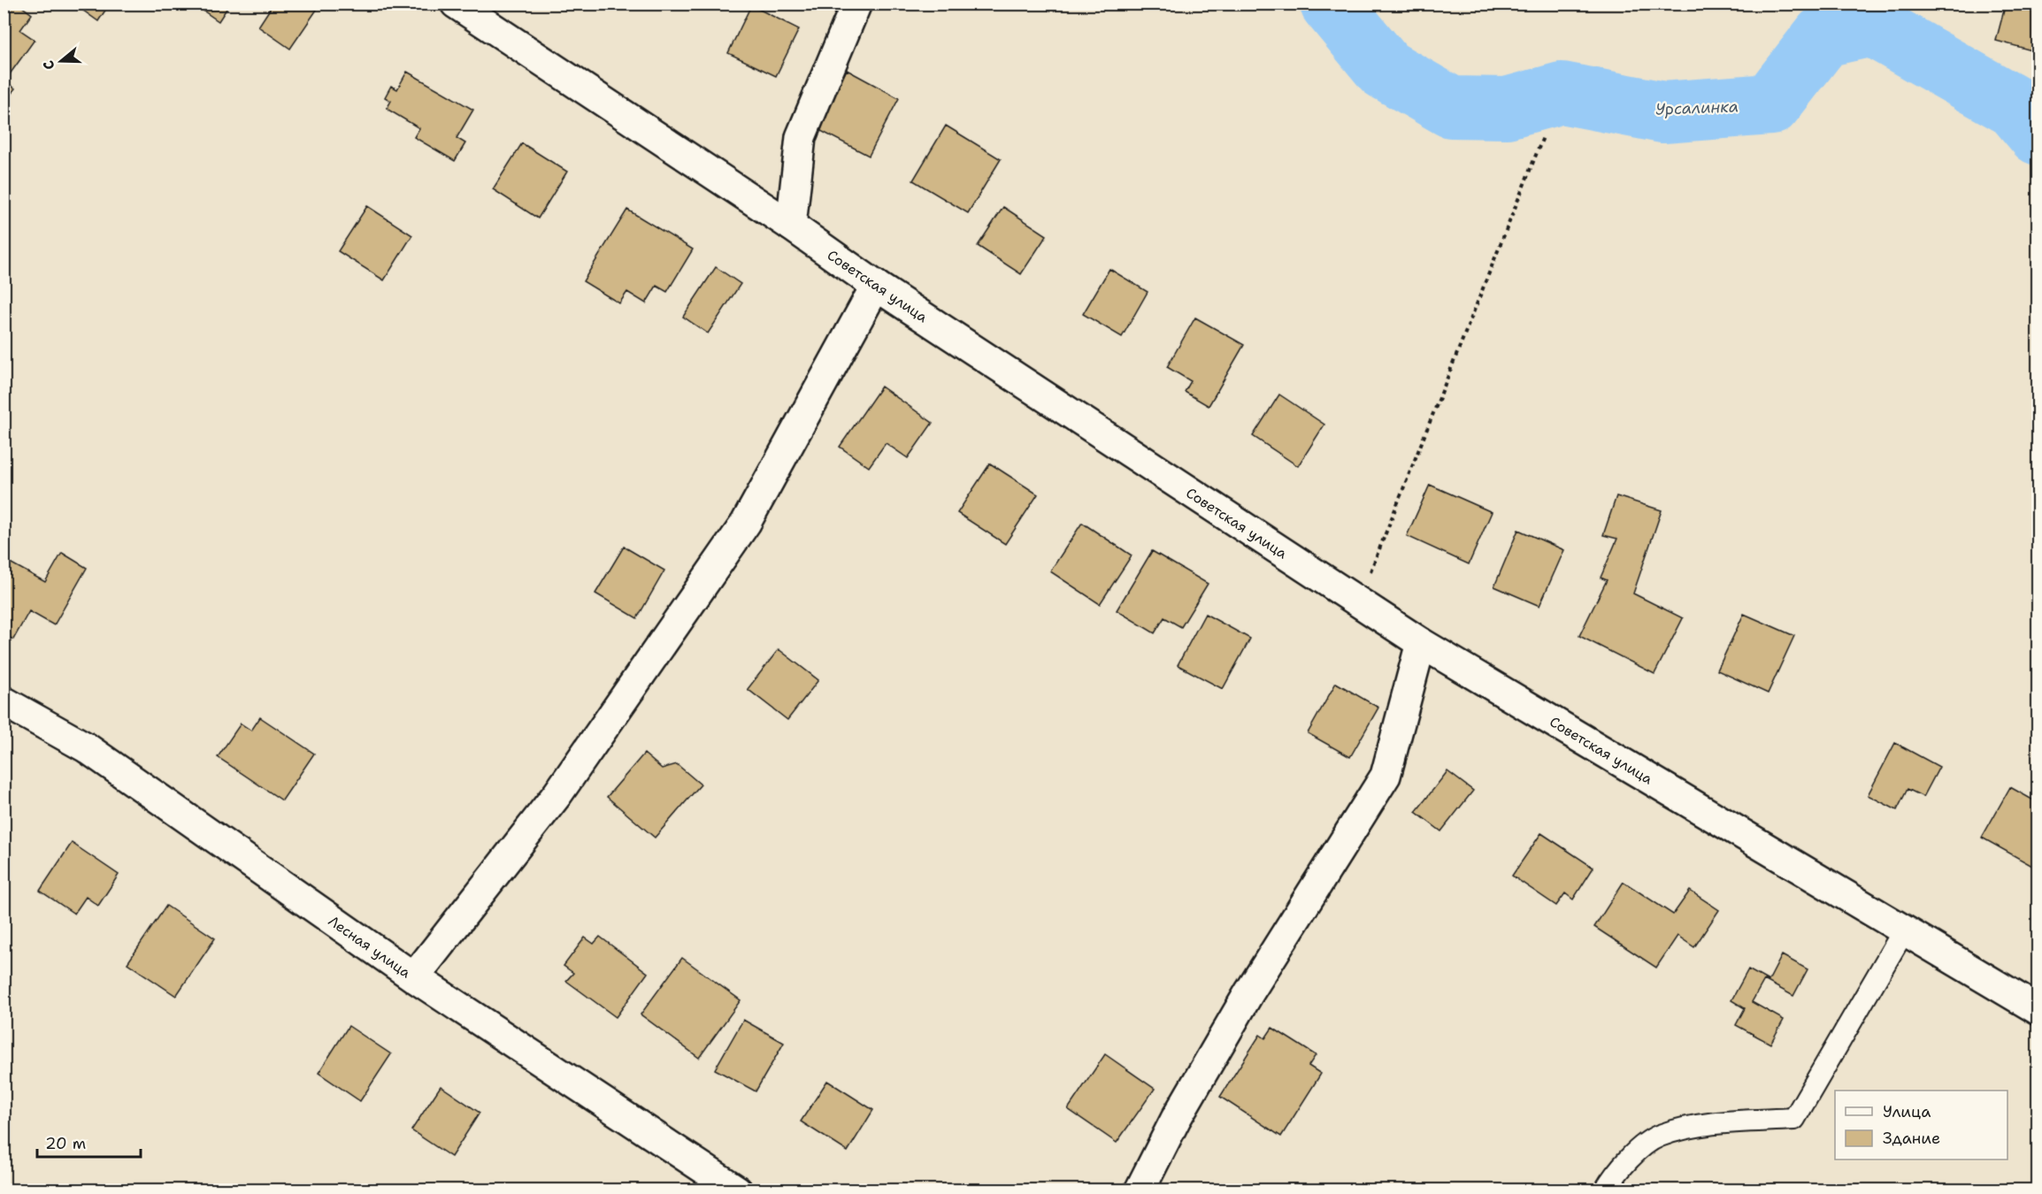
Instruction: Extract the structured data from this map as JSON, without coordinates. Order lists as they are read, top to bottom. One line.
{"streets":{"street":["Советская улица","Лесная улица"]},"water":["Урсалинка"],"legend":["Улица","Здание"],"scale_bar":"20 m","north":"left"}
